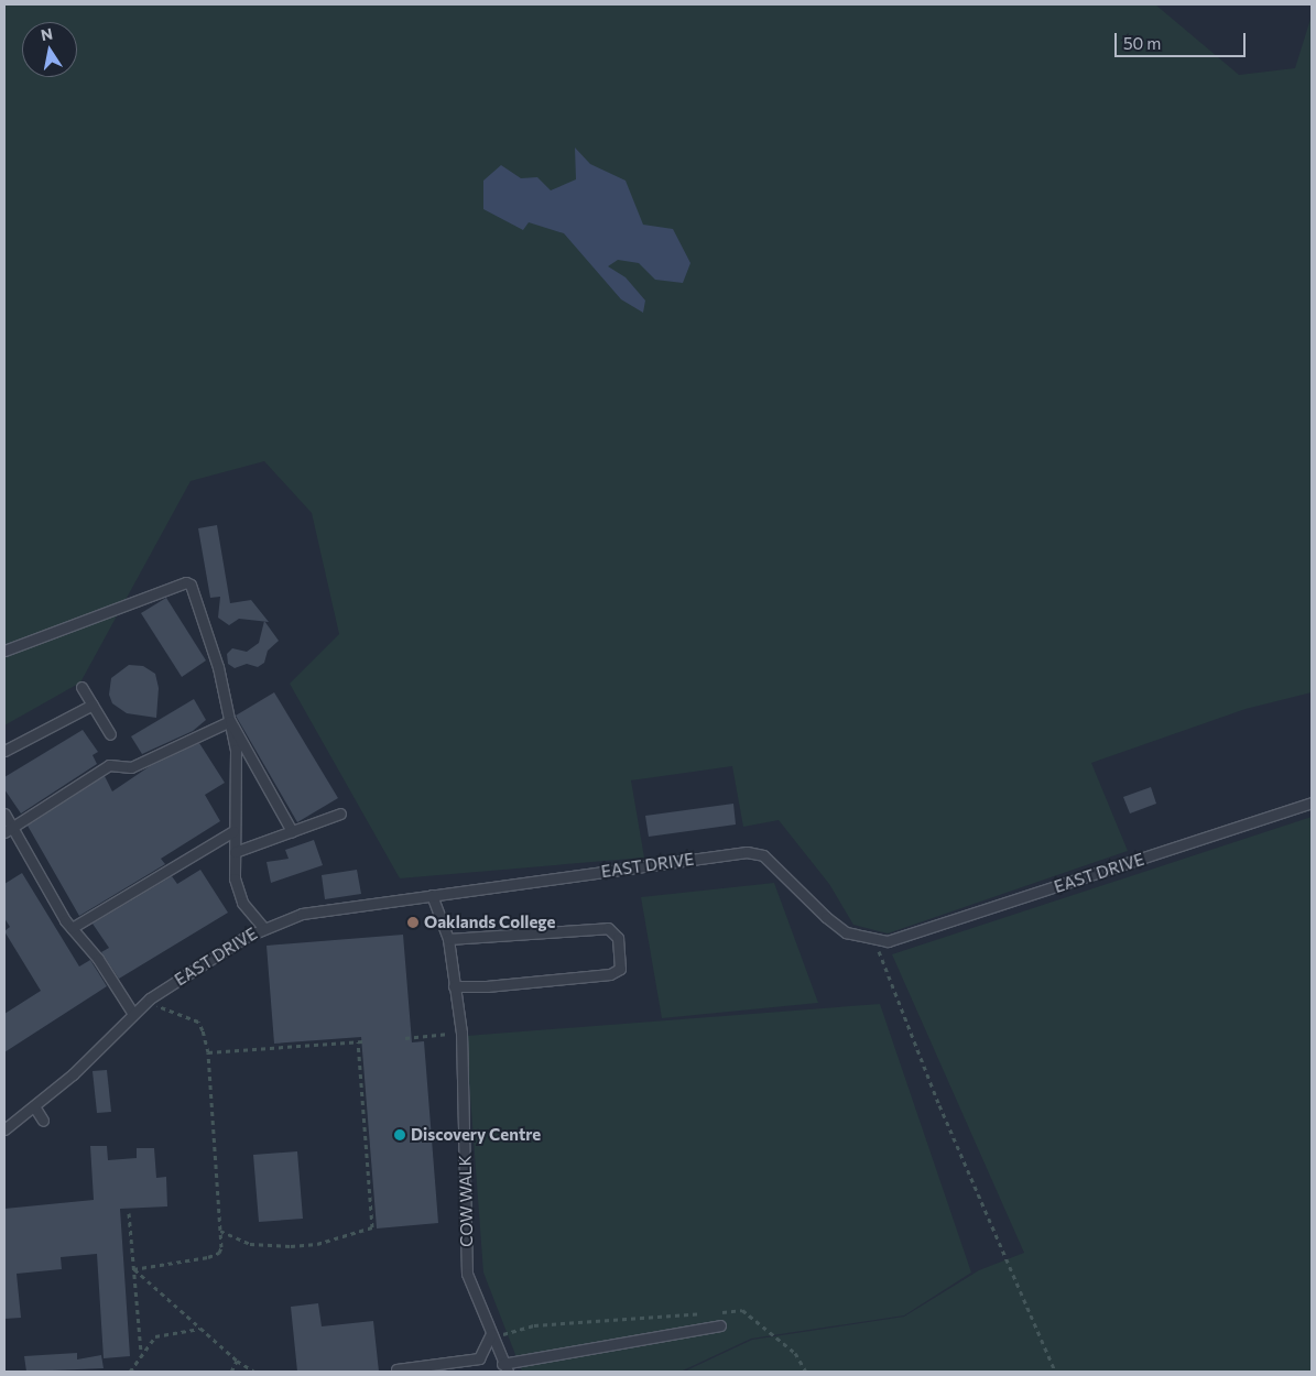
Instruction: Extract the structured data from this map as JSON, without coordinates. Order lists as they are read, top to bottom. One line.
{"streets":{"lane":["EAST DRIVE","COW WALK"]},"crossings":[["EAST DRIVE","COW WALK"]],"places":["Oaklands College","Discovery Centre"],"scale_bar":"50 m","north":"top"}
